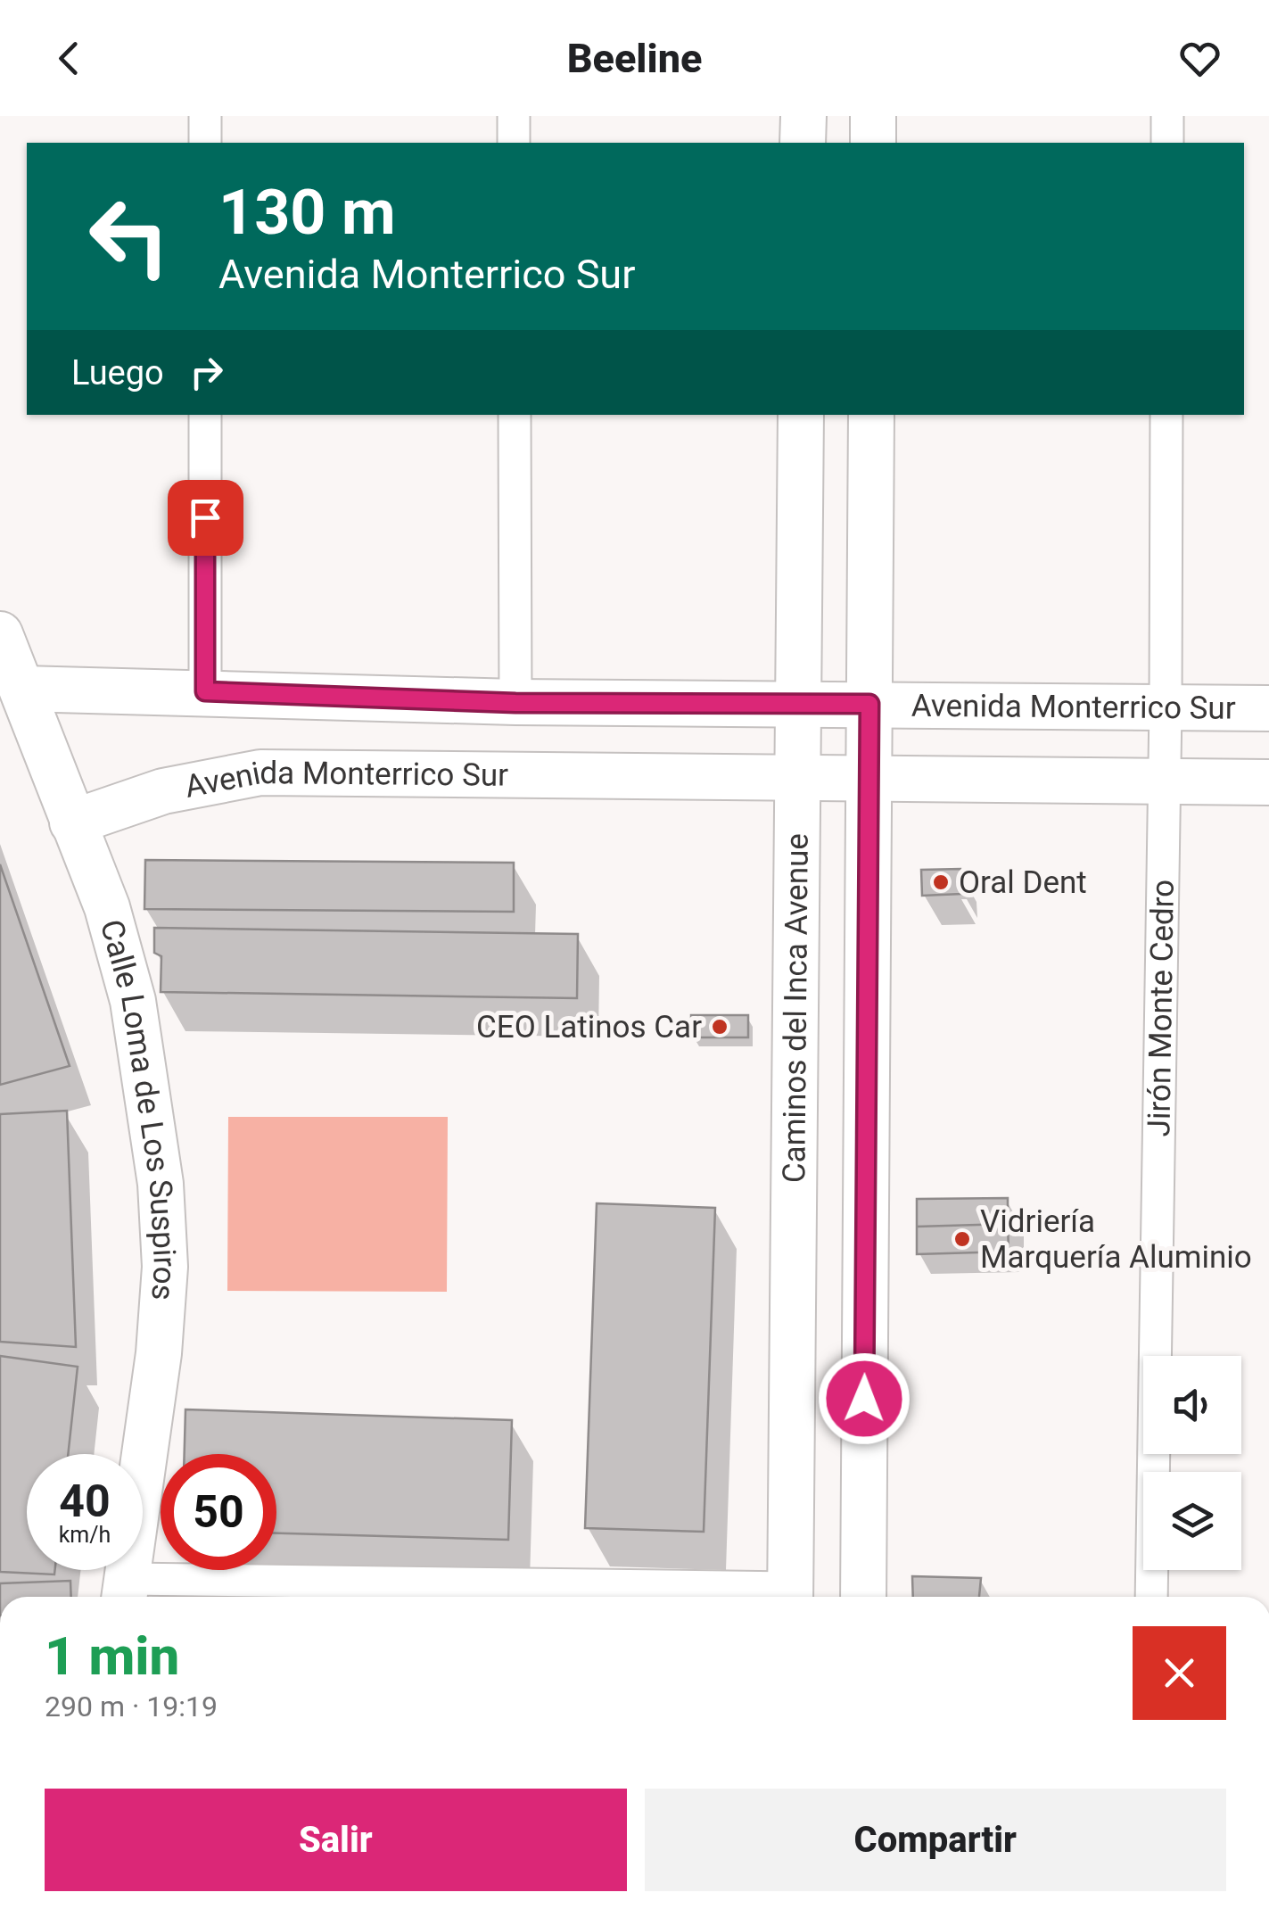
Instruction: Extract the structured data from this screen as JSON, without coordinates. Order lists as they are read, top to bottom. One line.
{"streets":{"street":["Avenida Monterrico Sur","Caminos del Inca Avenue","Jirón Monte Cedro","Calle Loma de Los Suspiros"]},"crossings":[["Avenida Monterrico Sur","Caminos del Inca Avenue"],["Avenida Monterrico Sur","Jirón Monte Cedro"],["Avenida Monterrico Sur","Calle Loma de Los Suspiros"]],"places":["Oral Dent","CEO Latinos Car","Vidriería Marquería Aluminio"],"page":{"header":"Beeline","turn":["130 m","Avenida Monterrico Sur"],"then":"Luego","speed":"40 km/h","limit":"50","heading":["1 min","290 m · 19:19"],"buttons":["Salir","Compartir"]}}
